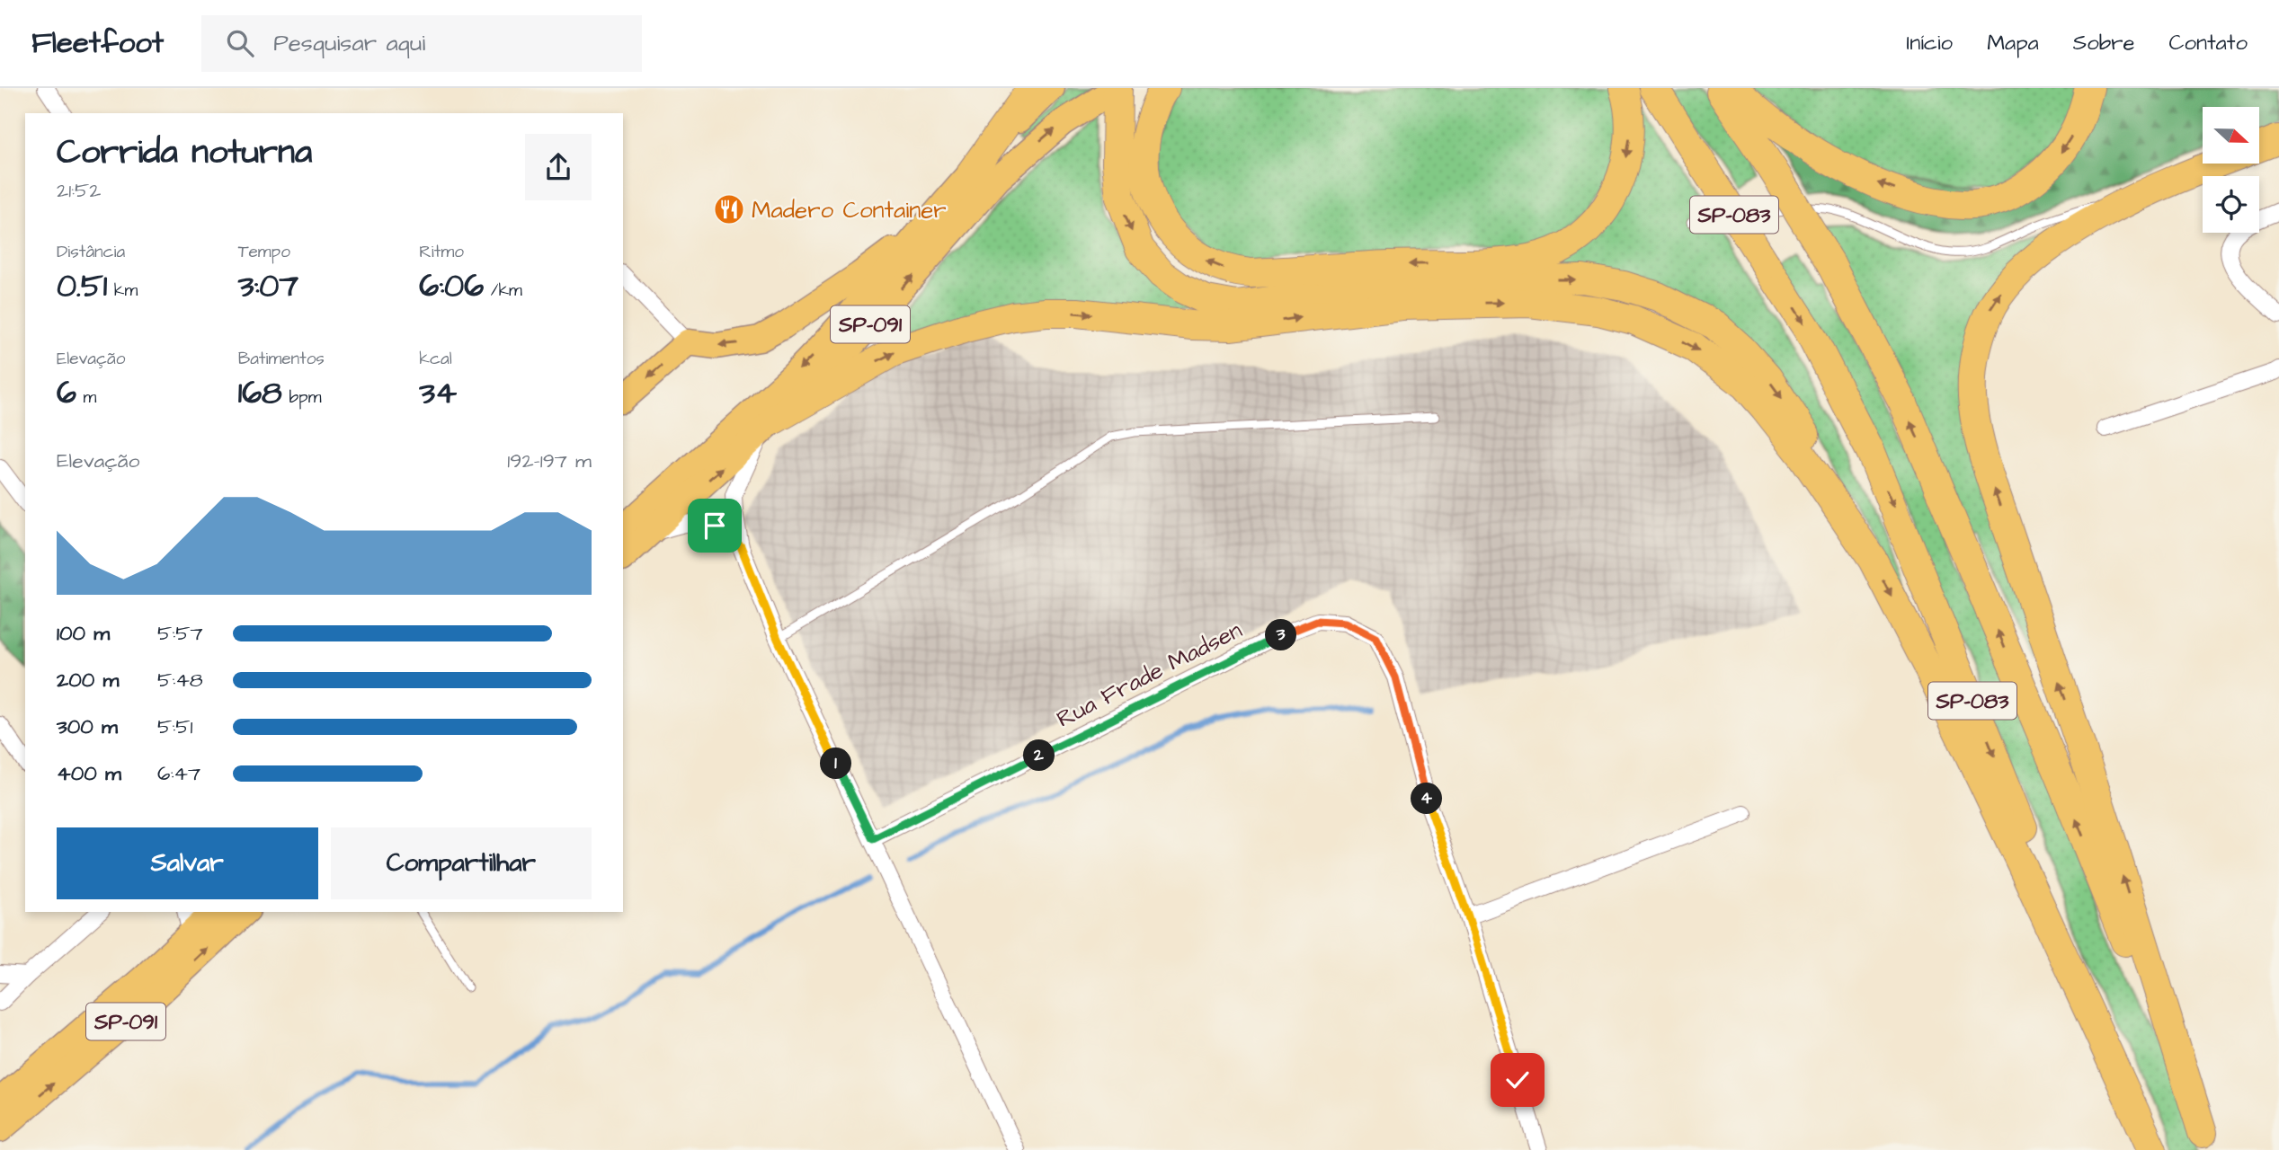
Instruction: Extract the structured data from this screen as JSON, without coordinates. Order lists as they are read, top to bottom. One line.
{"streets":{"highway":["SP-083"],"main road":["SP-091"],"street":["Rua Frade Madsen"]},"places":{"restaurant":["Madero Container"]},"north":"right","page":{"header":"Fleetfoot","search":"Pesquisar aqui","nav":["Início","Mapa","Sobre","Contato"],"heading":["Corrida noturna","21:52"],"stats":[["Distância","0.51 km"],["Tempo","3:07"],["Ritmo","6:06 /km"],["Elevação","6 m"],["Batimentos","168 bpm"],["kcal","34"]],"chart":["Elevação","192–197 m"],"list":[{"name":"100 m","note":"5:57"},{"name":"200 m","note":"5:48"},{"name":"300 m","note":"5:51"},{"name":"400 m","note":"6:47"}],"pins":["3","2","1","4"],"buttons":["Salvar","Compartilhar"]}}
